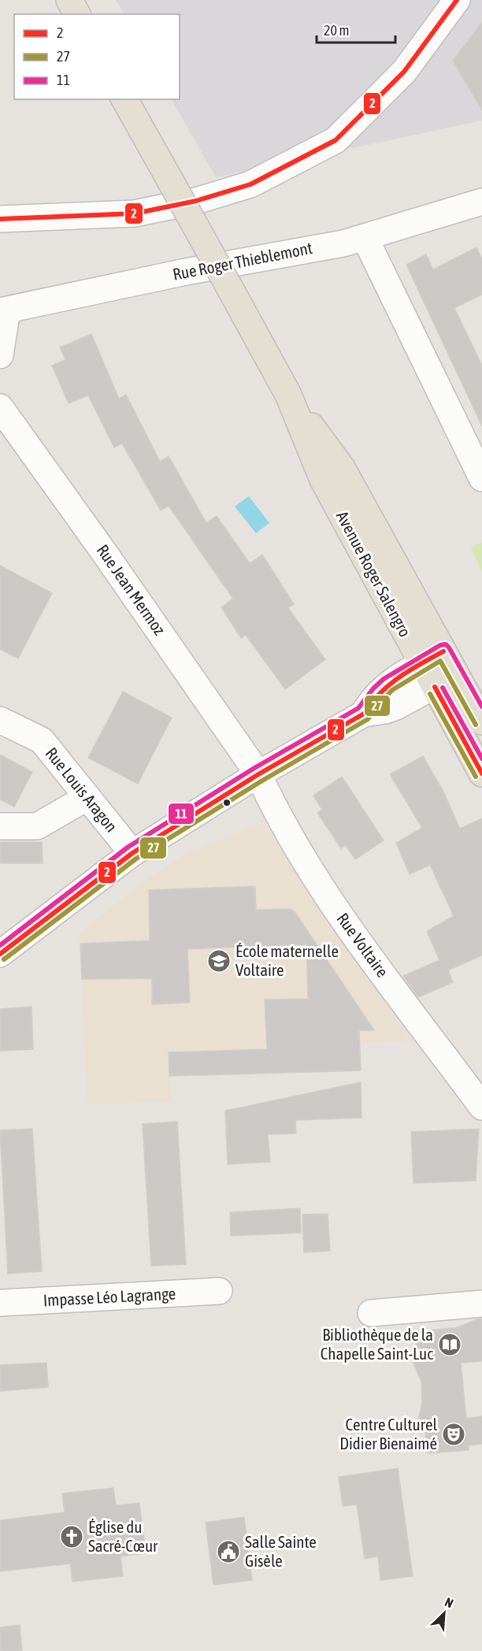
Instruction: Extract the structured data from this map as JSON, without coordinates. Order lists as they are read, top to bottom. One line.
{"streets":{"main road":["Avenue Roger Salengro"],"street":["Rue Roger Thieblemont","Rue Jean Mermoz","Rue Louis Aragon","Rue Voltaire","Impasse Léo Lagrange"]},"crossings":[["Rue Jean Mermoz","Rue Voltaire"]],"places":{"school or university":["École maternelle Voltaire"],"library":["Bibliothèque de la Chapelle Saint-Luc"],"theatre":["Centre Culturel Didier Bienaimé"],"church":["Église du Sacré-Cœur"],"public building":["Salle Sainte Gisèle"]},"lines":["transit line 2","transit line 11","transit line 27"],"legend":["2","27","11"],"scale_bar":"20 m","north":"top right"}
